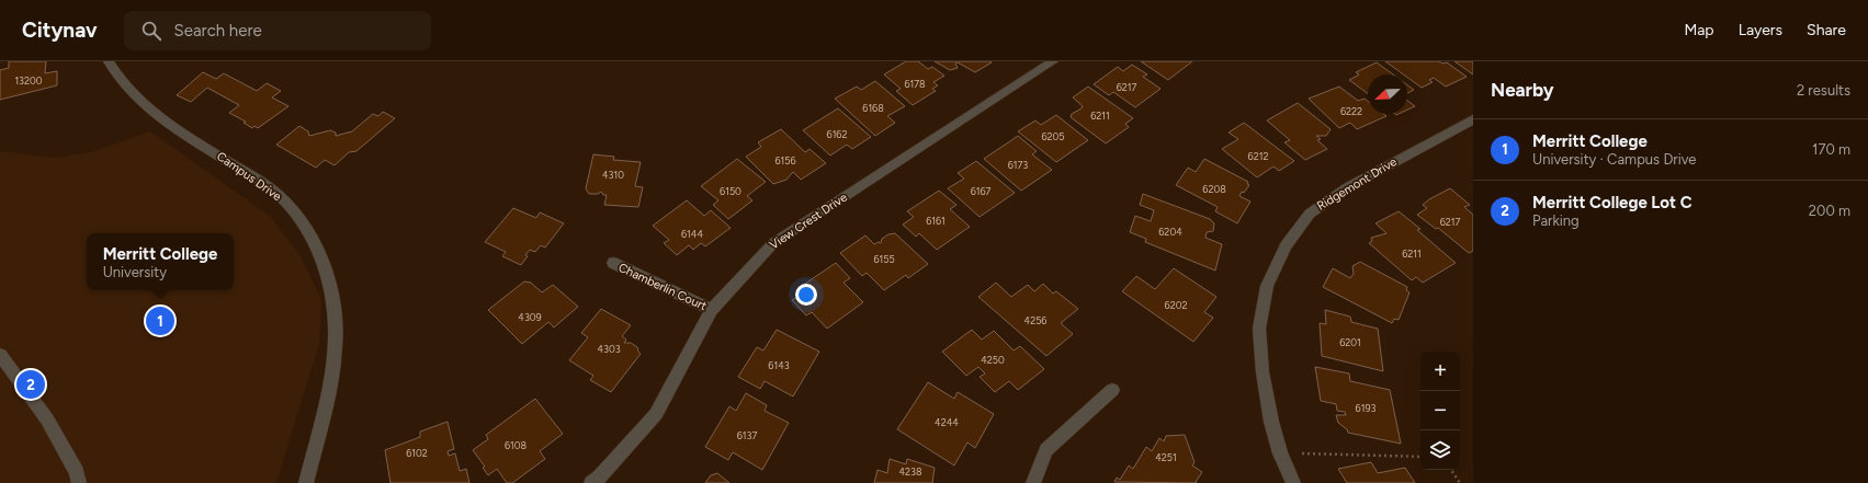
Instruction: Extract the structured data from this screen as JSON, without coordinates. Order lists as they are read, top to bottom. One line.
{"streets":{"street":["Campus Drive","Ridgemont Drive","View Crest Drive","Chamberlin Court"]},"crossings":[["View Crest Drive","Chamberlin Court"]],"house_numbers":["13200","6178","6217","6168","6222","6211","6162","6205","6212","6156","6173","4310","6208","6150","6167","6161","6217","6204","6144","6211","6155","6202","4309","4256","6201","4303","4250","6143","6193","4244","6137","6108","6102","4251","4238"],"north":"bottom left","page":{"header":"Citynav","search":"Search here","nav":["Map","Layers","Share"],"heading":["Nearby","2 results"],"list":[{"mark":"1","name":"Merritt College","note":"University · Campus Drive","value":"170 m"},{"mark":"2","name":"Merritt College Lot C","note":"Parking","value":"200 m"}],"popup":["Merritt College","University"],"pins":["1","2"],"map_buttons":["+","−"]}}
